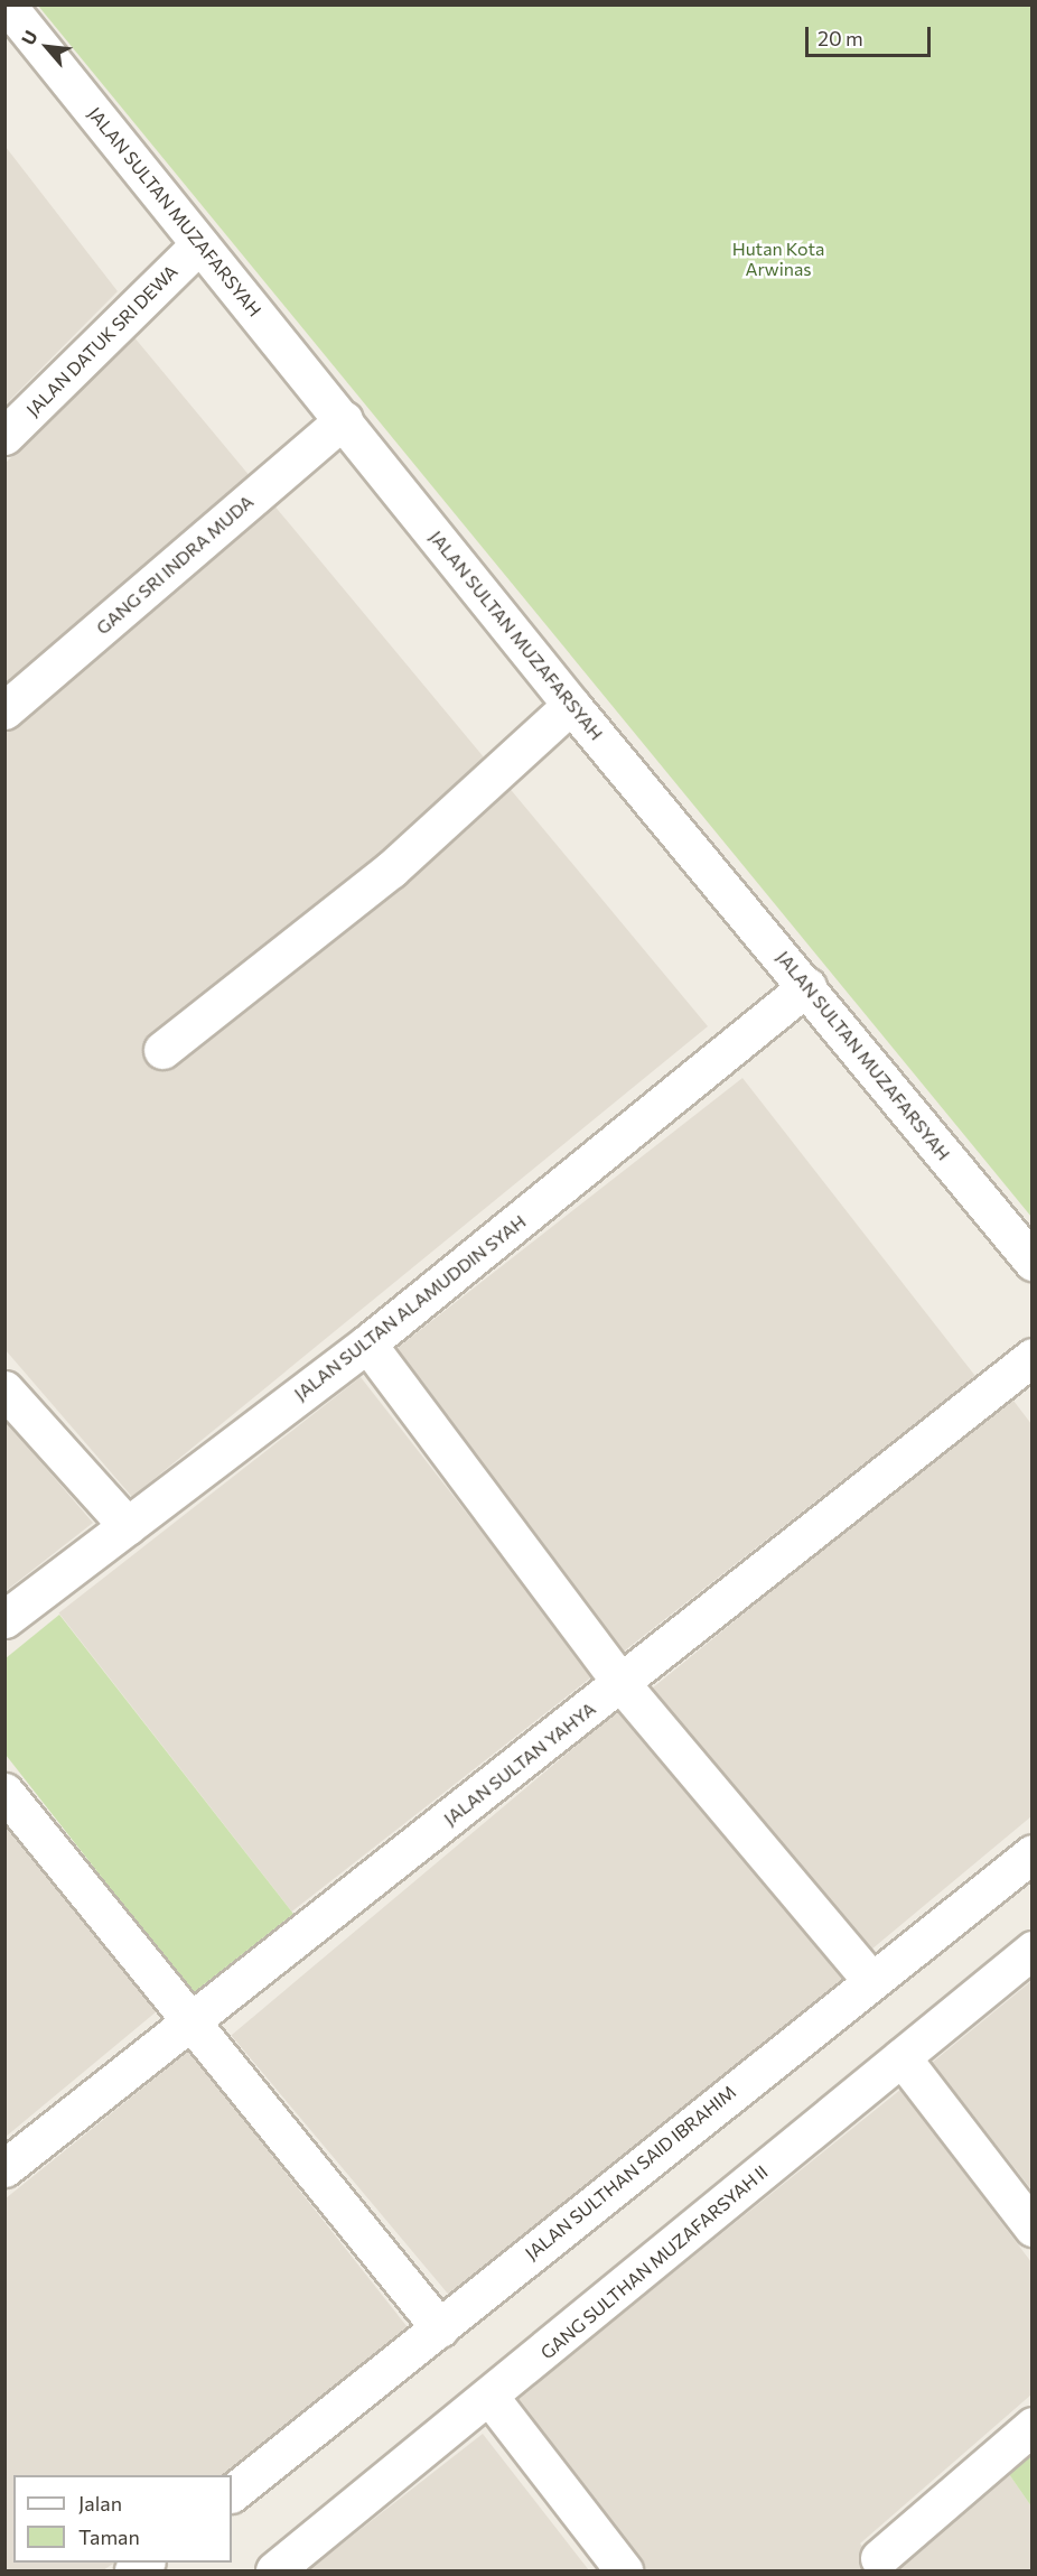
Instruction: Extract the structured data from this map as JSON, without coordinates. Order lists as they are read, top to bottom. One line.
{"streets":{"street":["JALAN SULTAN MUZAFARSYAH","JALAN DATUK SRI DEWA","GANG SRI INDRA MUDA","JALAN SULTAN ALAMUDDIN SYAH","JALAN SULTAN YAHYA","JALAN SULTHAN SAID IBRAHIM","GANG SULTHAN MUZAFARSYAH II"]},"crossings":[["JALAN SULTAN MUZAFARSYAH","JALAN DATUK SRI DEWA"],["JALAN SULTAN MUZAFARSYAH","GANG SRI INDRA MUDA"],["JALAN SULTAN MUZAFARSYAH","JALAN SULTAN ALAMUDDIN SYAH"]],"parks":["Hutan Kota Arwinas"],"legend":["Jalan","Taman"],"scale_bar":"20 m","north":"top left"}
